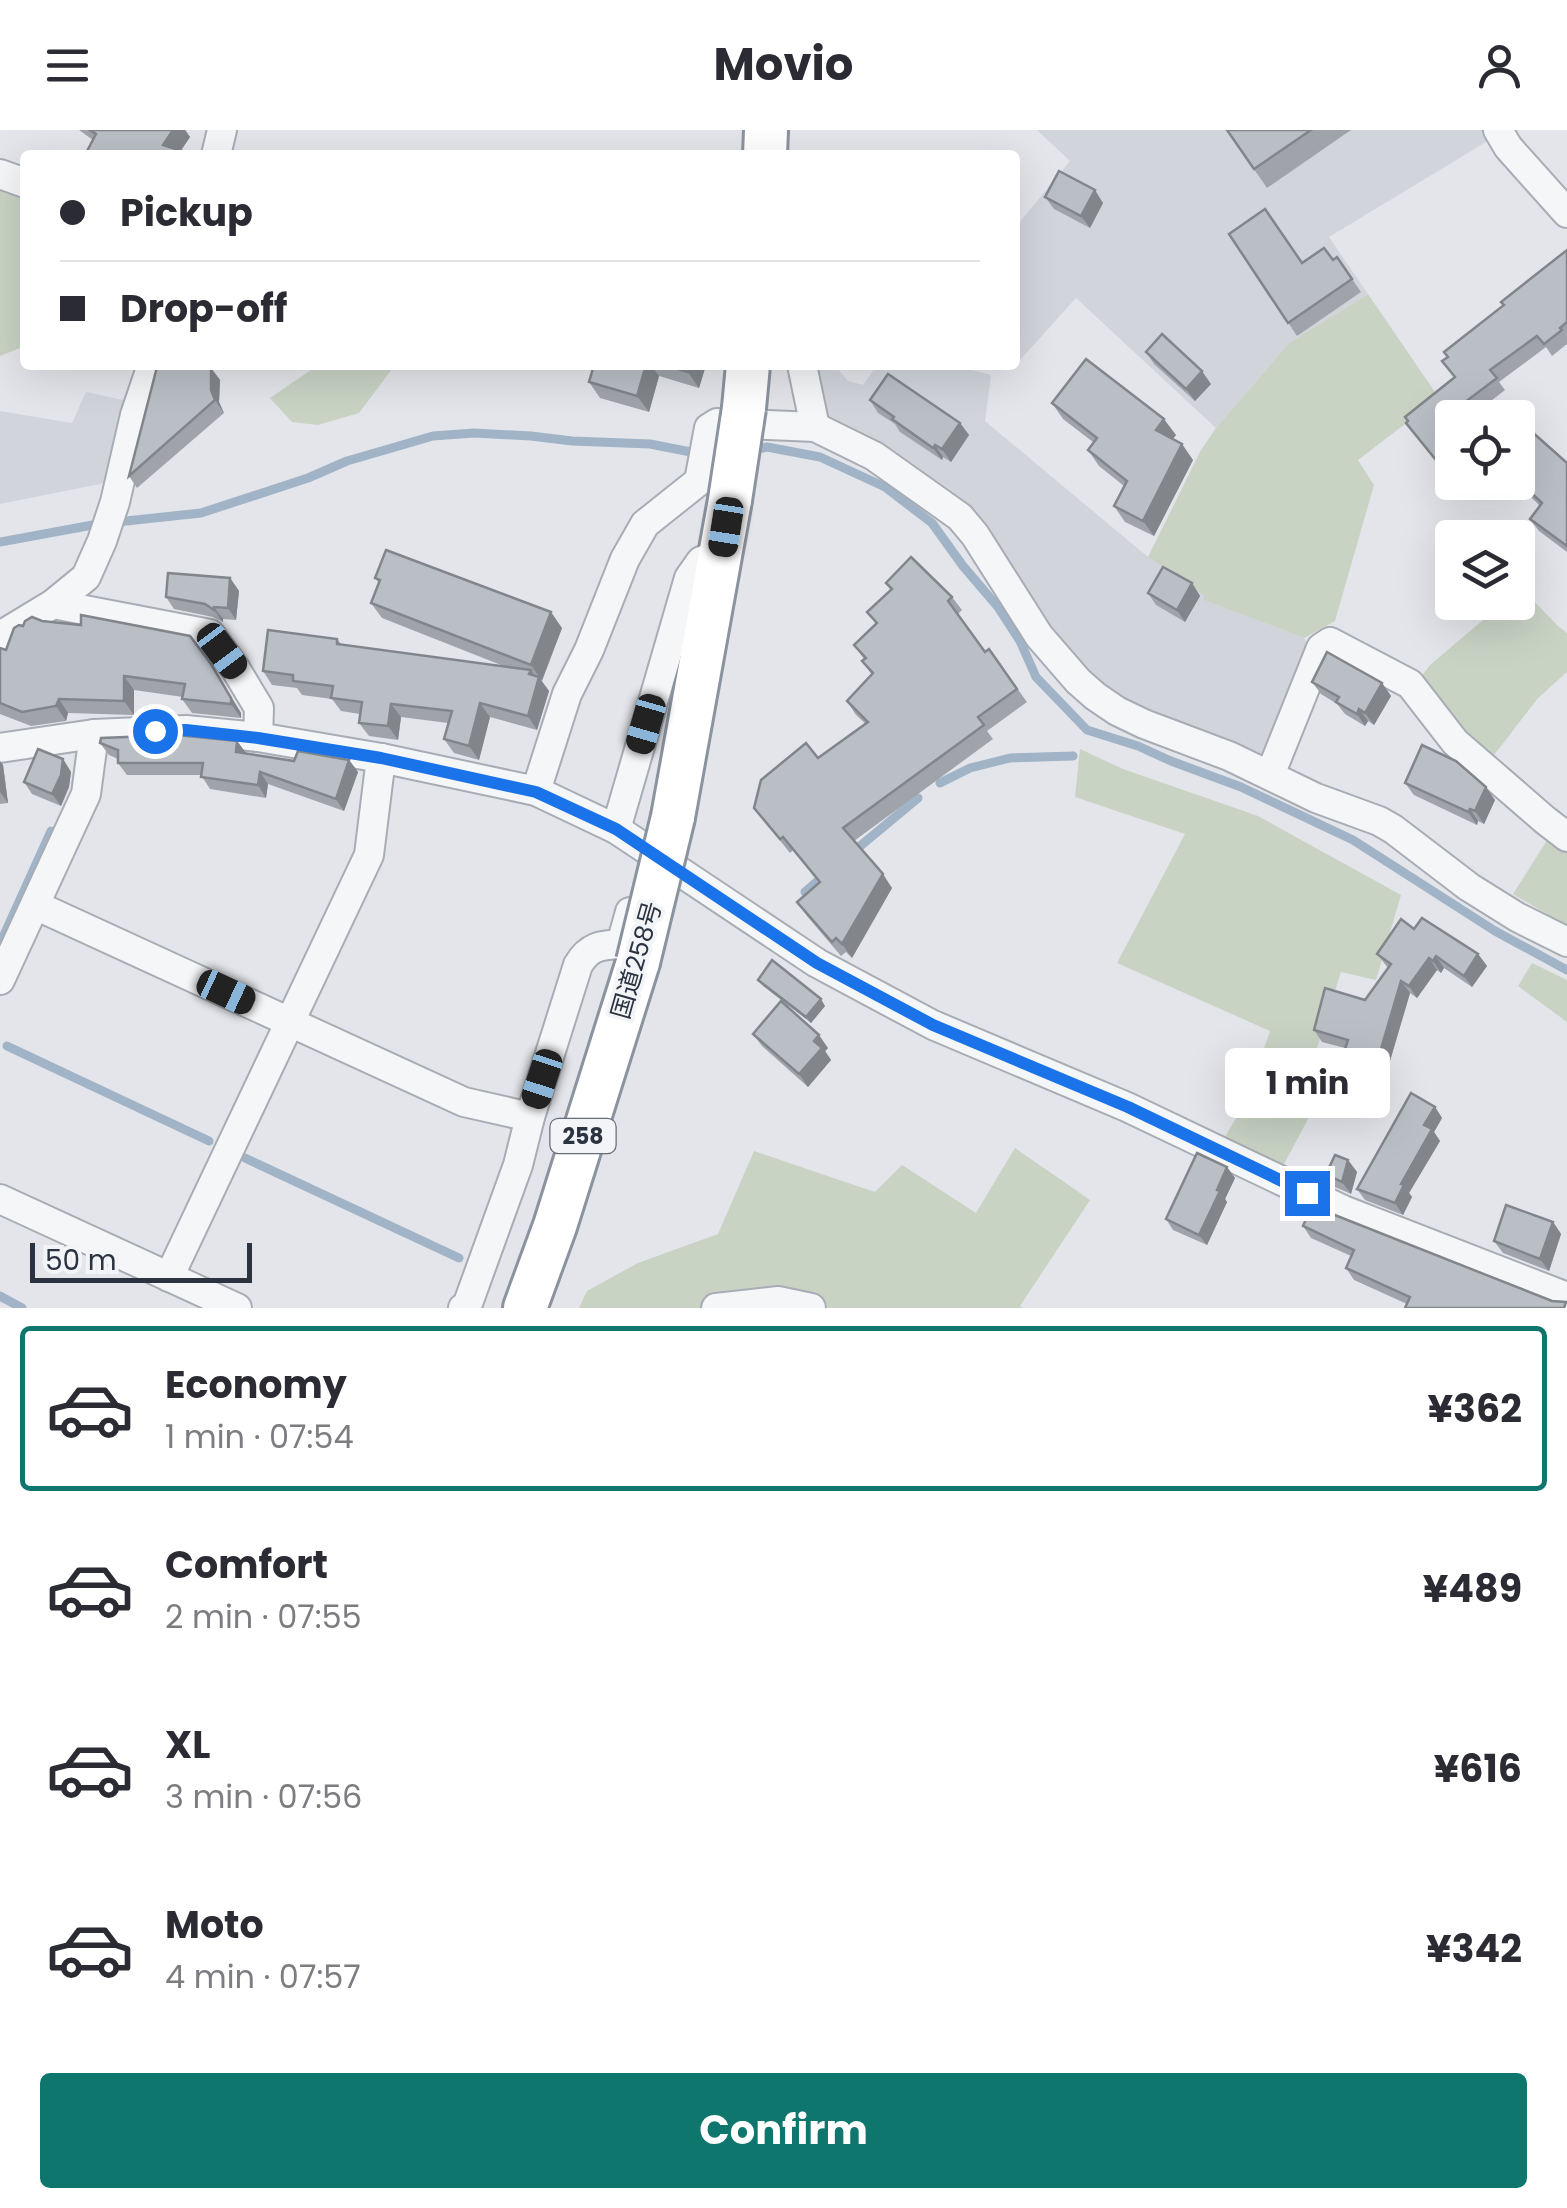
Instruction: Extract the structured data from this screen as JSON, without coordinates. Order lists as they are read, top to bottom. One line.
{"streets":{"highway":["国道258号","258"]},"scale_bar":"50 m","page":{"header":"Movio","banner":["Pickup","Drop-off"],"bubble":"1 min","scale":"50 m","list":[{"name":"Economy","note":"1 min · 07:54","value":"¥362"},{"name":"Comfort","note":"2 min · 07:55","value":"¥489"},{"name":"XL","note":"3 min · 07:56","value":"¥616"},{"name":"Moto","note":"4 min · 07:57","value":"¥342"}],"buttons":"Confirm"}}
